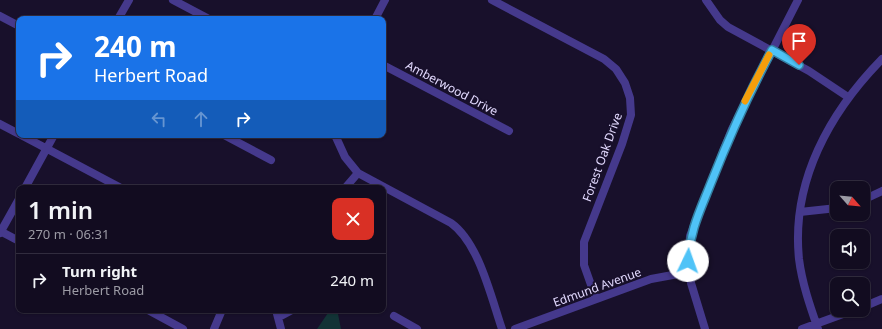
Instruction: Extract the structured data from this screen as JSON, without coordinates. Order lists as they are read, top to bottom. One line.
{"streets":{"street":["Amberwood Drive","Forest Oak Drive","Edmund Avenue"]},"crossings":[["Forest Oak Drive","Edmund Avenue"]],"north":"bottom right","page":{"turn":["240 m","Herbert Road"],"heading":["1 min","270 m · 06:31"],"list":[{"name":"Turn right","note":"Herbert Road","value":"240 m"}]}}
